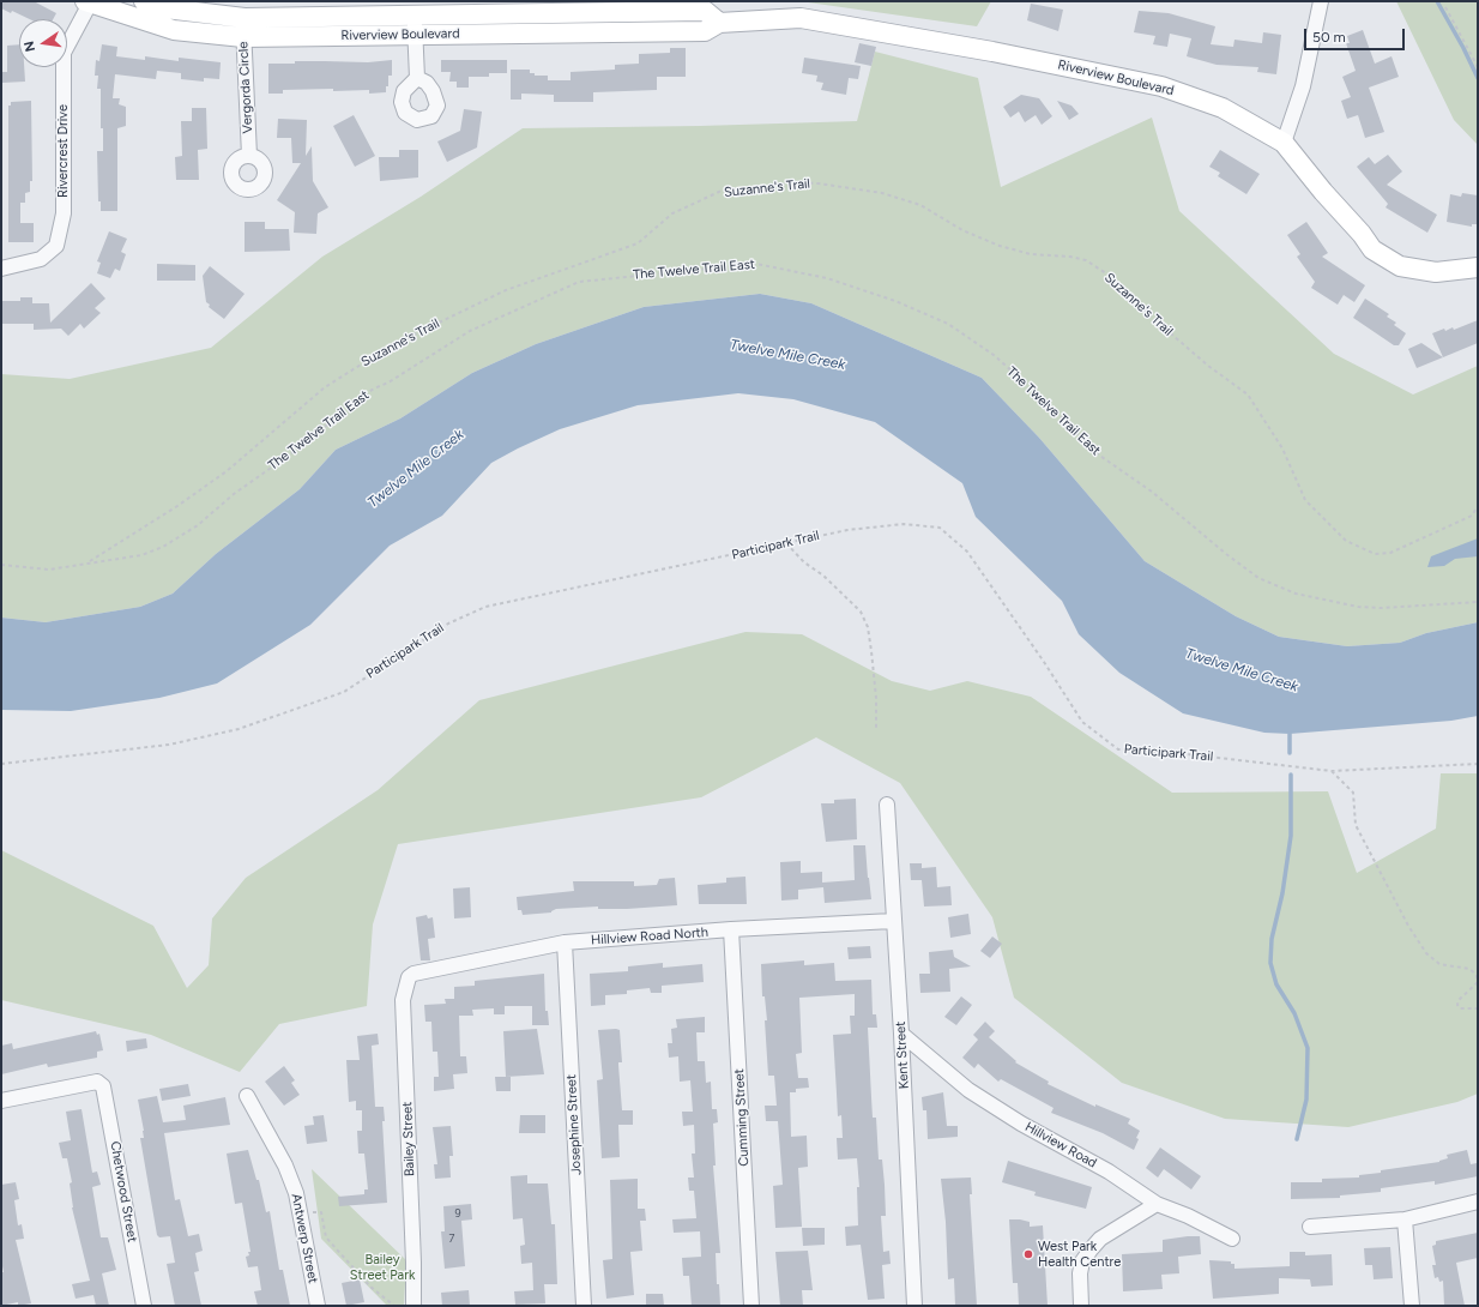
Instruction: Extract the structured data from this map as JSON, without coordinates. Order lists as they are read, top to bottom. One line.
{"streets":{"street":["Riverview Boulevard","Vergorda Circle","Rivercrest Drive","Hillview Road North","Kent Street","Cumming Street","Josephine Street","Bailey Street","Hillview Road","Chetwood Street","Antwerp Street"],"path":["Suzanne's Trail","The Twelve Trail East","Participark Trail"]},"crossings":[["Riverview Boulevard","Vergorda Circle"],["Riverview Boulevard","Rivercrest Drive"],["Suzanne's Trail","The Twelve Trail East"],["Hillview Road North","Kent Street"],["Hillview Road North","Cumming Street"],["Hillview Road North","Josephine Street"],["Hillview Road North","Bailey Street"],["Kent Street","Hillview Road"]],"water":["Twelve Mile Creek"],"parks":["Bailey Street Park"],"places":["West Park Health Centre"],"house_numbers":["9","7"],"scale_bar":"50 m","north":"left"}
